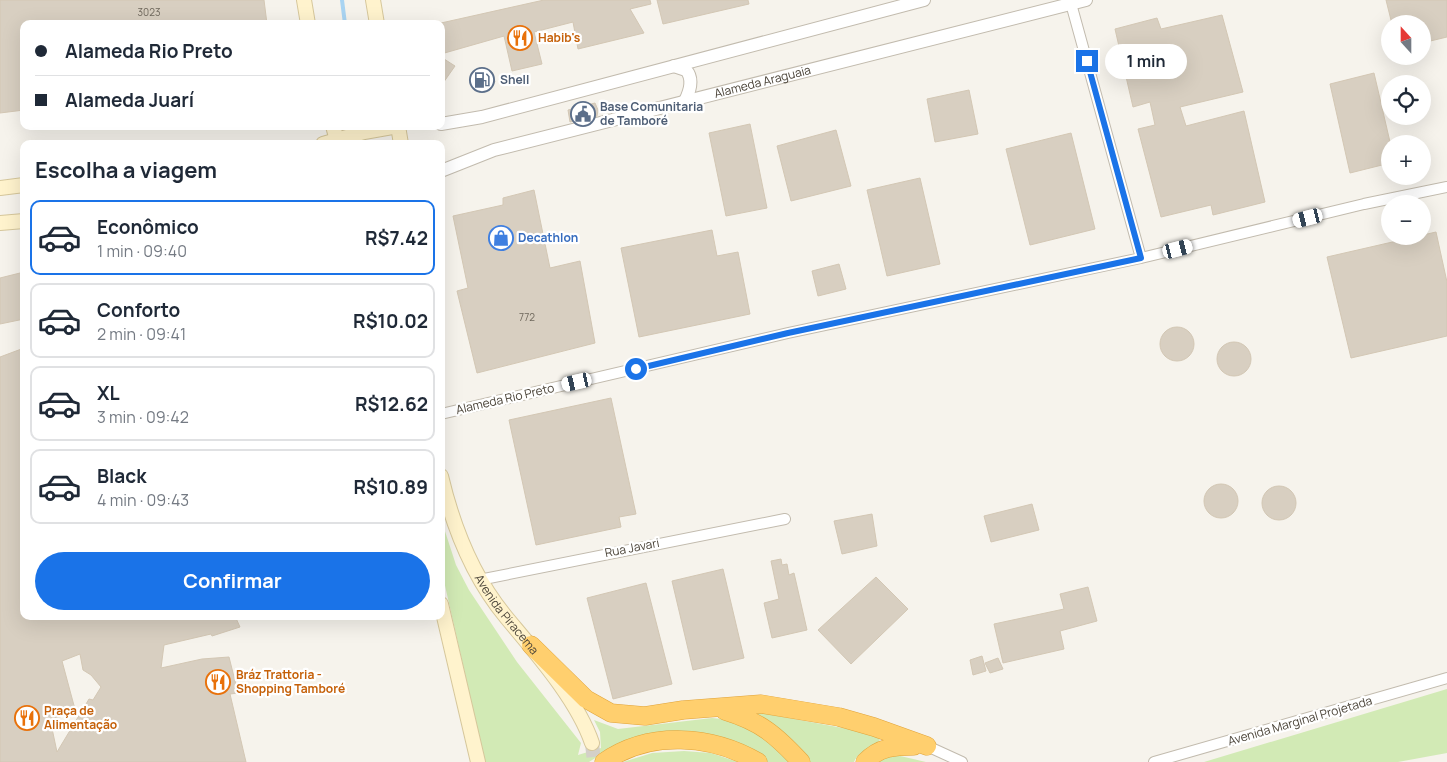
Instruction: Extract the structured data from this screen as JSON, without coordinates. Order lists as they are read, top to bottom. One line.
{"streets":{"main road":["Avenida Piracema"],"street":["Alameda Araguaia","Alameda Rio Preto","Rua Javari","Avenida Marginal Projetada"]},"crossings":[["Rua Javari","Avenida Piracema"]],"places":{"restaurant":["Habib's","Bráz Trattoria - Shopping Tamboré","Praça de Alimentação"],"fuel station":["Shell"],"public building":["Base Comunitaria de Tamboré"],"shop":["Decathlon"]},"house_numbers":["3023","772"],"north":"top","page":{"map_buttons":["+","−"],"banner":["Alameda Rio Preto","Alameda Juarí"],"bubble":"1 min","heading":"Escolha a viagem","list":[{"name":"Econômico","note":"1 min · 09:40","value":"R$7.42"},{"name":"Conforto","note":"2 min · 09:41","value":"R$10.02"},{"name":"XL","note":"3 min · 09:42","value":"R$12.62"},{"name":"Black","note":"4 min · 09:43","value":"R$10.89"}],"buttons":"Confirmar"}}
